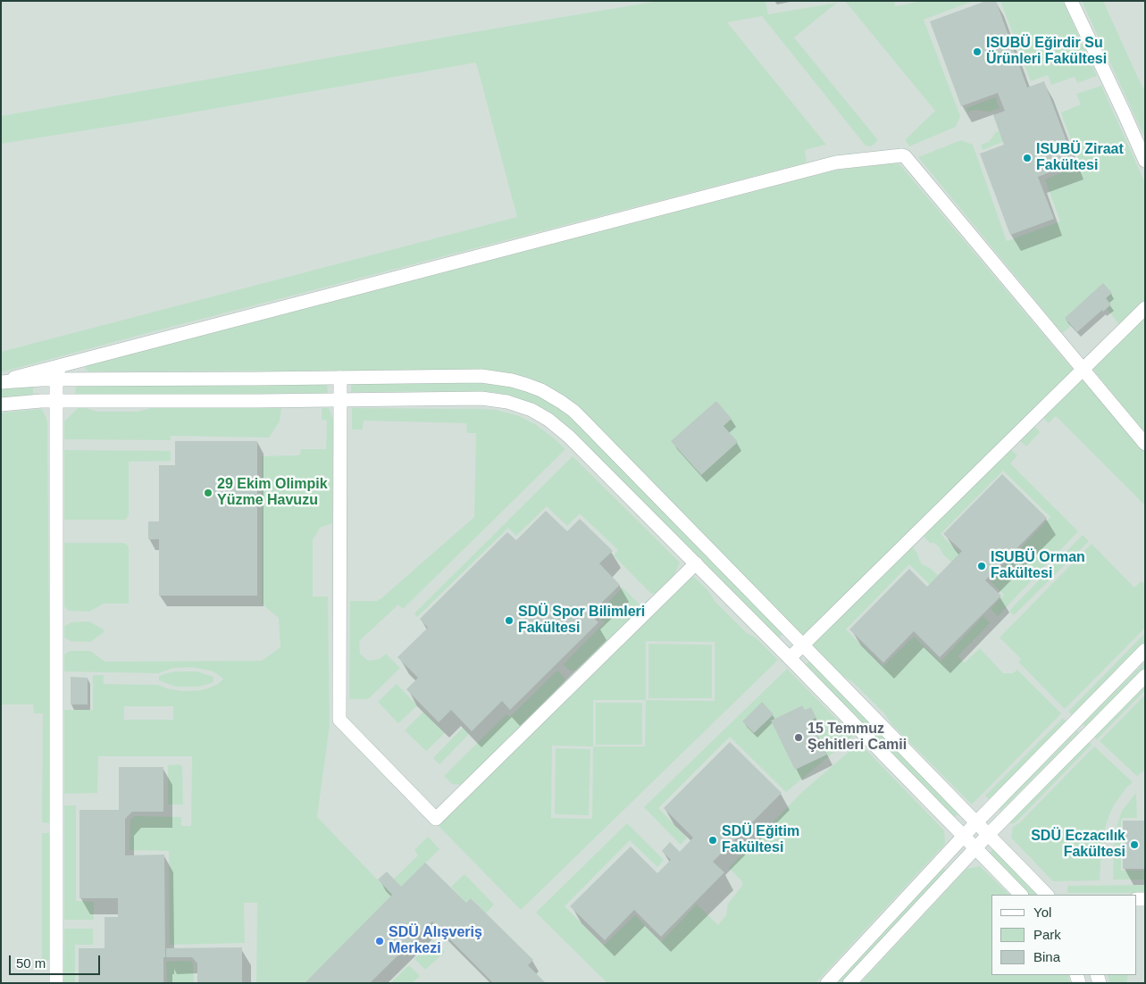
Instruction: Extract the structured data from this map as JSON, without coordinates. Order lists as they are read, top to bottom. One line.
{"places":["ISUBÜ Eğirdir Su Ürünleri Fakültesi","ISUBÜ Ziraat Fakültesi","29 Ekim Olimpik Yüzme Havuzu","ISUBÜ Orman Fakültesi","SDÜ Spor Bilimleri Fakültesi","15 Temmuz Şehitleri Camii","SDÜ Eğitim Fakültesi","SDÜ Eczacılık Fakültesi","SDÜ Alışveriş Merkezi"],"legend":["Yol","Park","Bina"],"scale_bar":"50 m"}
